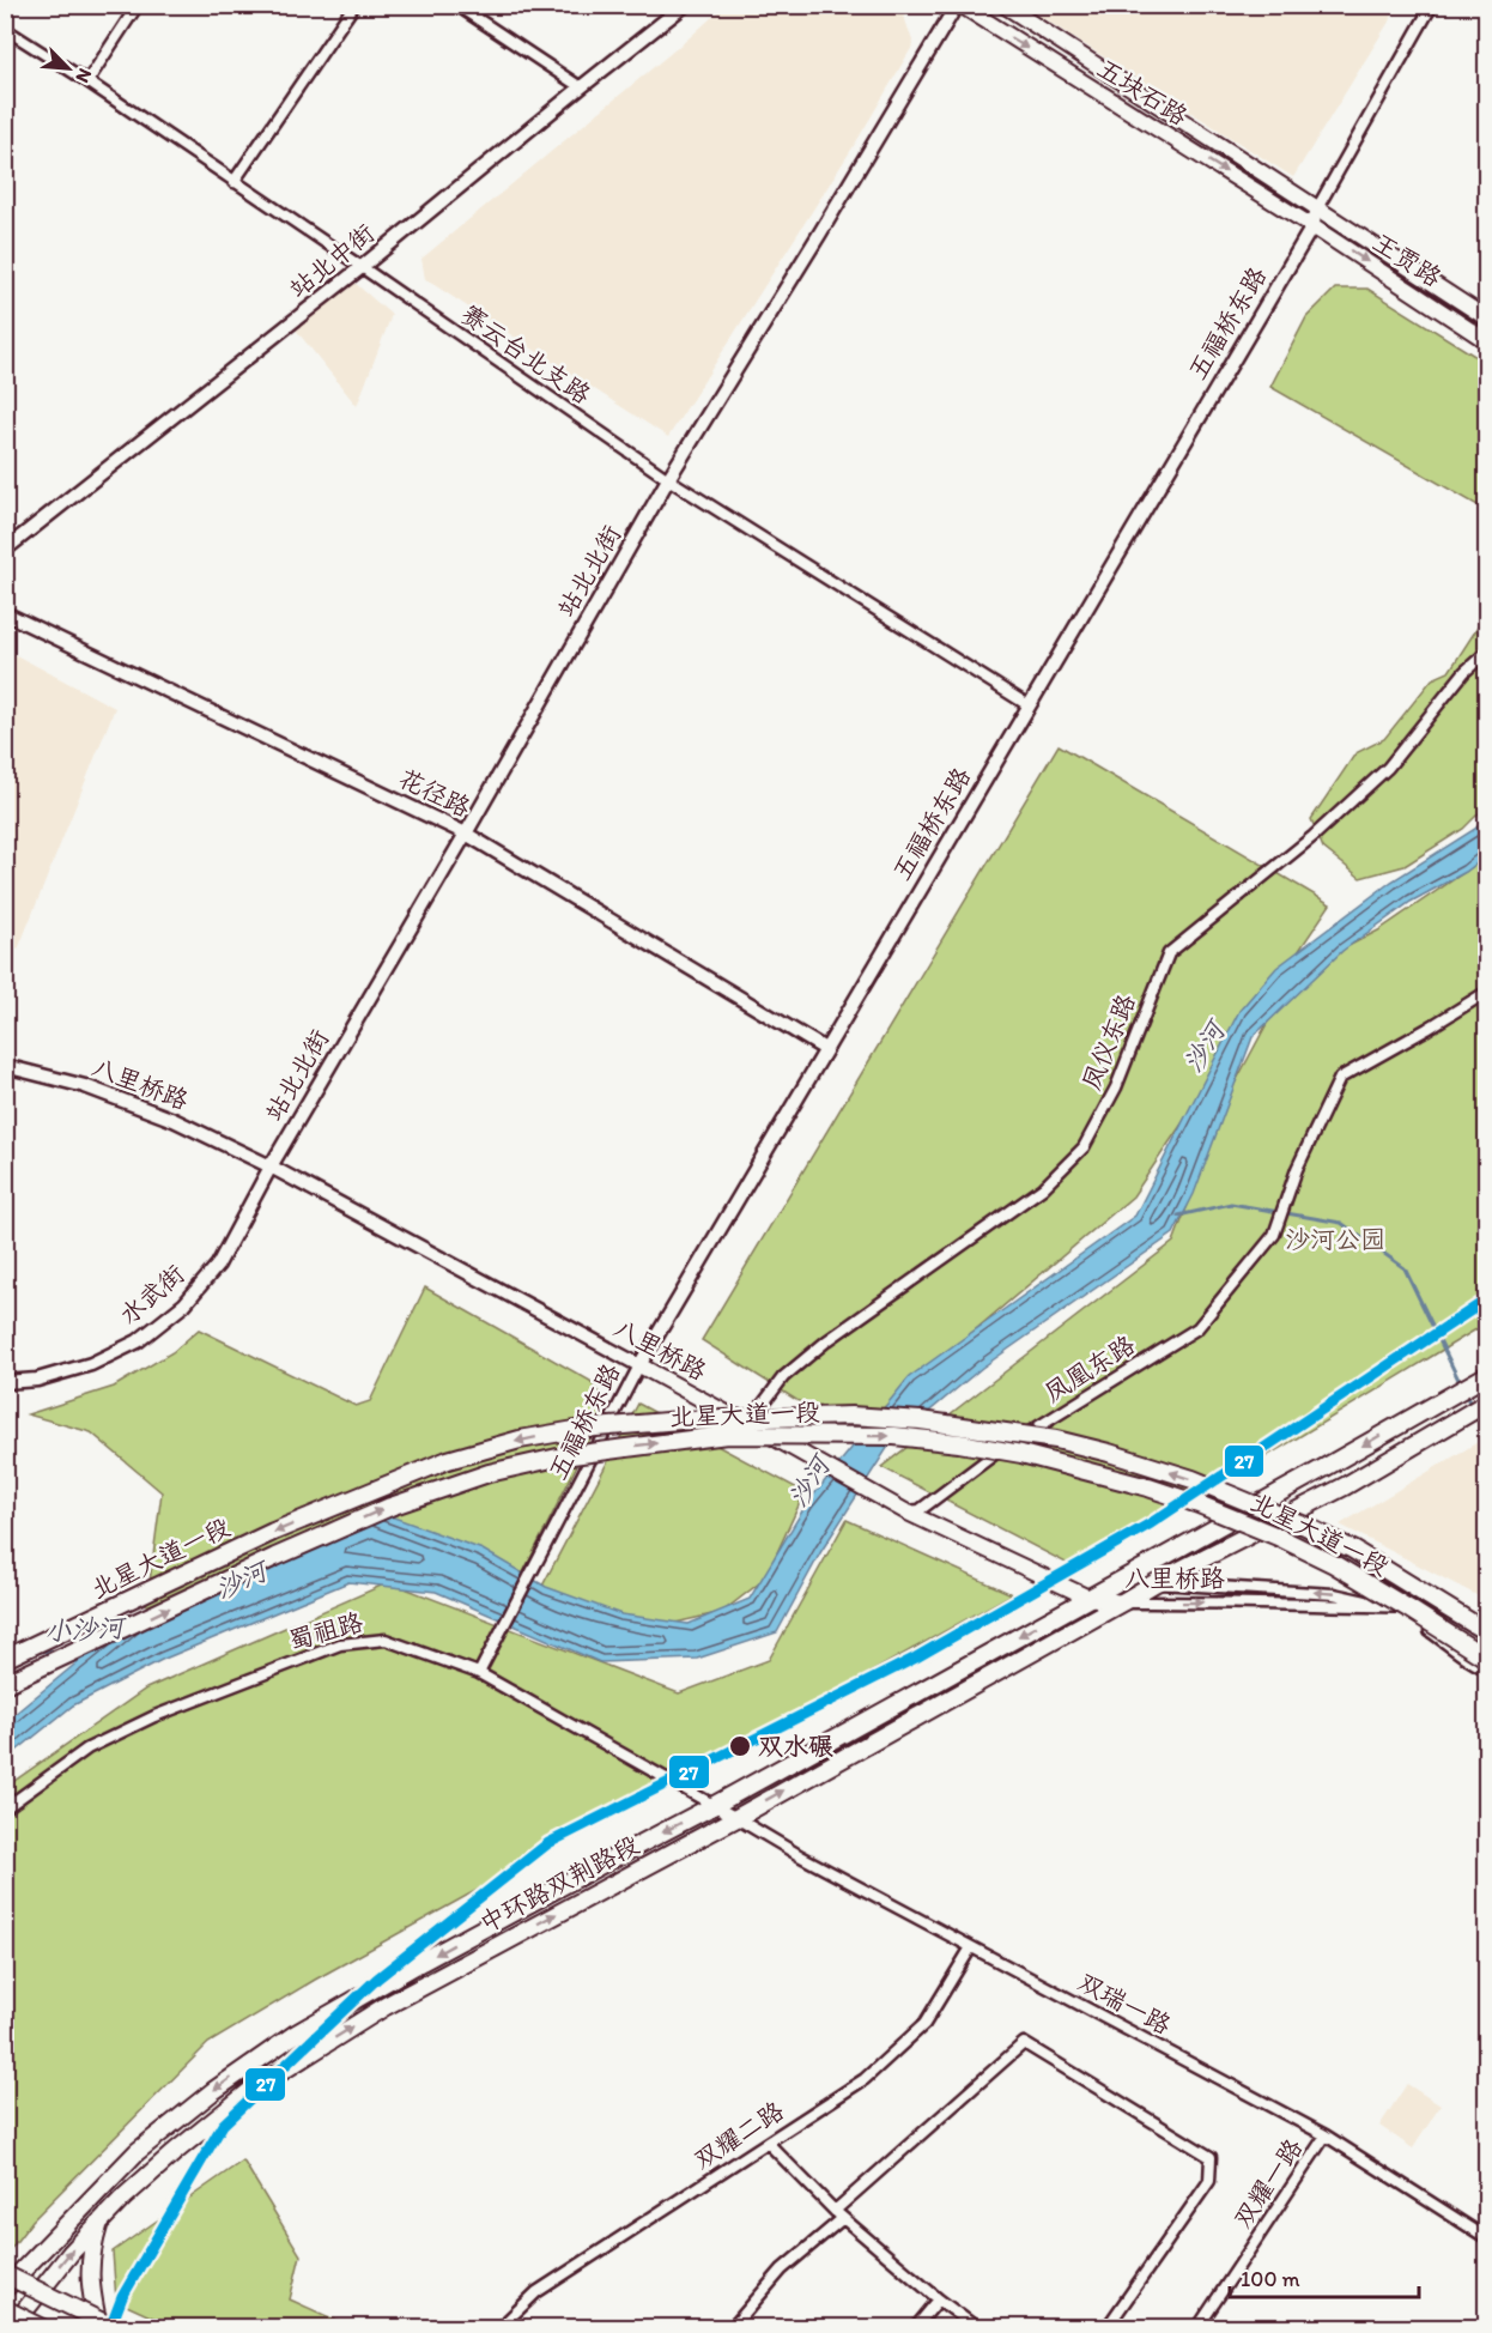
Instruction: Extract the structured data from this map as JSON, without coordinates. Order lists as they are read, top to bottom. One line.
{"streets":{"main road":["五块石路","王贾路","八里桥路","北星大道一段","中环路双荆路段"],"street":["站北中街","五福桥东路","赛云台北支路","站北北街","花径路","凤仪东路","水武街","凤凰东路","蜀祖路","双瑞一路","双耀二路","双耀一路"]},"crossings":[["五块石路","王贾路"],["五块石路","五福桥东路"],["五块石路","站北北街"],["王贾路","五福桥东路"],["站北中街","赛云台北支路"],["五福桥东路","赛云台北支路"],["五福桥东路","花径路"],["五福桥东路","八里桥路"],["五福桥东路","蜀祖路"],["赛云台北支路","站北北街"],["站北北街","花径路"],["站北北街","八里桥路"],["站北北街","水武街"],["凤仪东路","八里桥路"],["八里桥路","水武街"],["八里桥路","凤凰东路"],["八里桥路","中环路双荆路段"],["蜀祖路","中环路双荆路段"],["蜀祖路","双瑞一路"],["中环路双荆路段","双瑞一路"],["双瑞一路","双耀二路"],["双瑞一路","双耀一路"]],"water":["沙河","小沙河"],"parks":["沙河公园"],"places":["双水碾"],"lines":["transit line 27"],"scale_bar":"100 m","north":"bottom right"}
